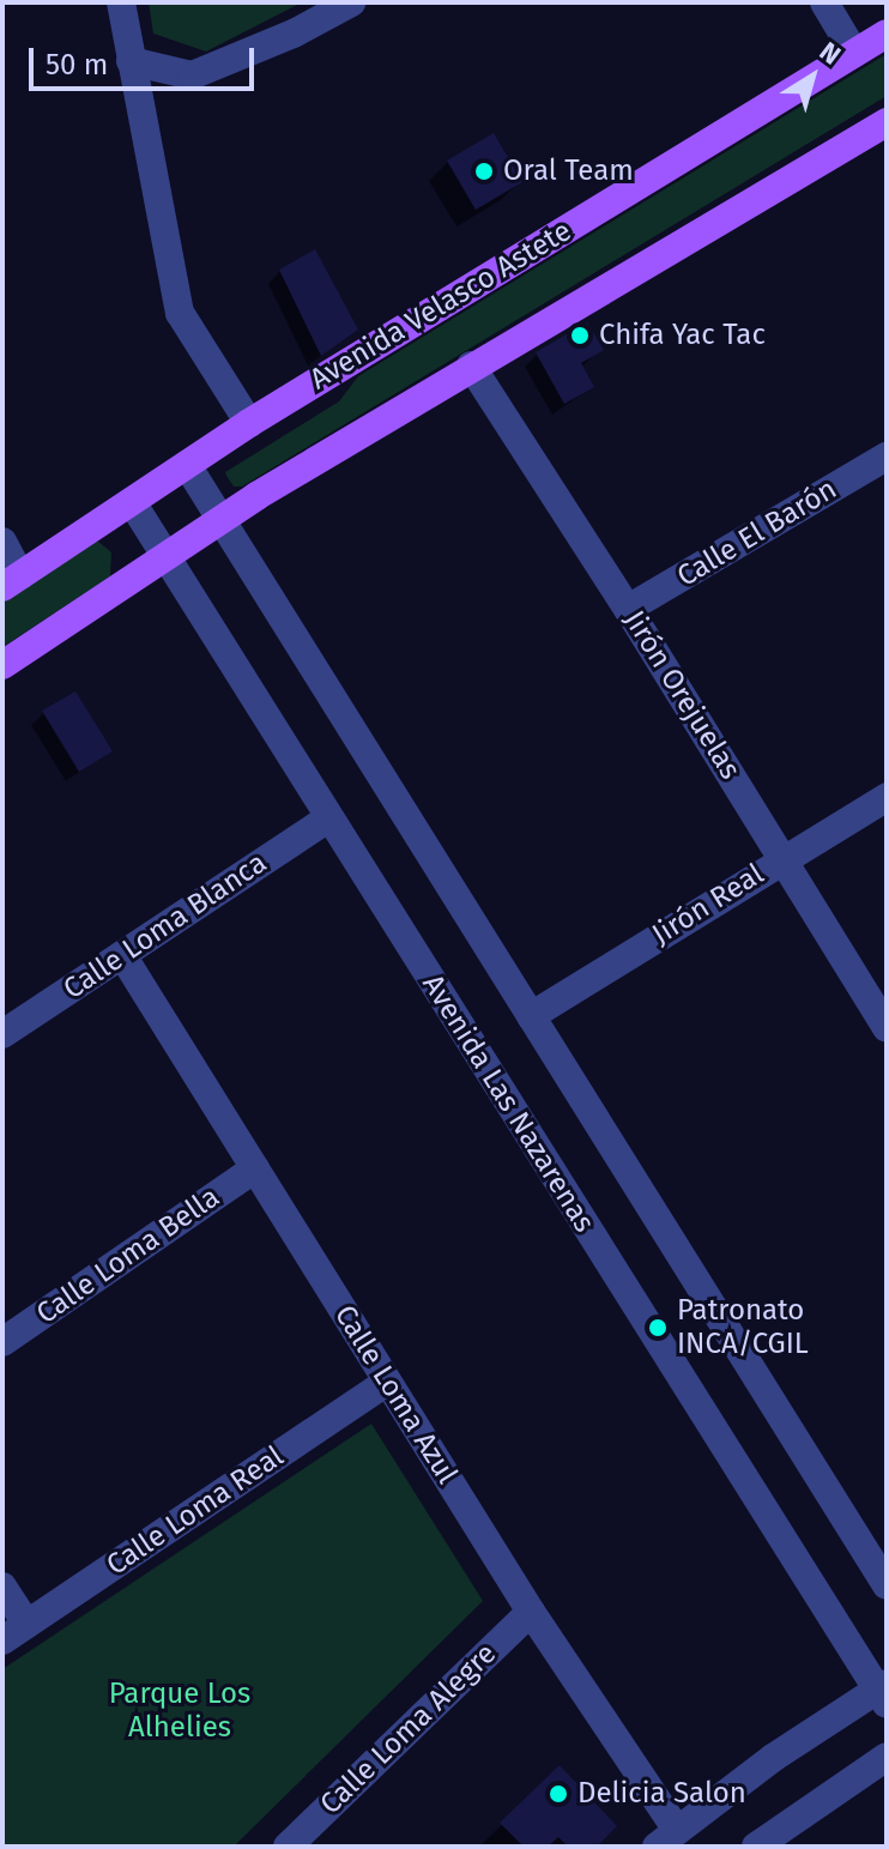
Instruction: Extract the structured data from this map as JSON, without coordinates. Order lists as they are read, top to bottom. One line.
{"streets":{"main road":["Avenida Velasco Astete"],"street":["Calle El Barón","Jirón Orejuelas","Jirón Real","Calle Loma Blanca","Avenida Las Nazarenas","Calle Loma Bella","Calle Loma Azul","Calle Loma Real","Calle Loma Alegre"]},"crossings":[["Avenida Velasco Astete","Avenida Las Nazarenas"],["Calle El Barón","Jirón Orejuelas"],["Jirón Orejuelas","Jirón Real"],["Calle Loma Blanca","Avenida Las Nazarenas"],["Calle Loma Blanca","Calle Loma Azul"],["Calle Loma Bella","Calle Loma Azul"],["Calle Loma Azul","Calle Loma Real"],["Calle Loma Azul","Calle Loma Alegre"]],"parks":["Parque Los Alhelies"],"places":["Oral Team","Chifa Yac Tac","Patronato INCA/CGIL","Delicia Salon"],"scale_bar":"50 m","north":"top right"}
